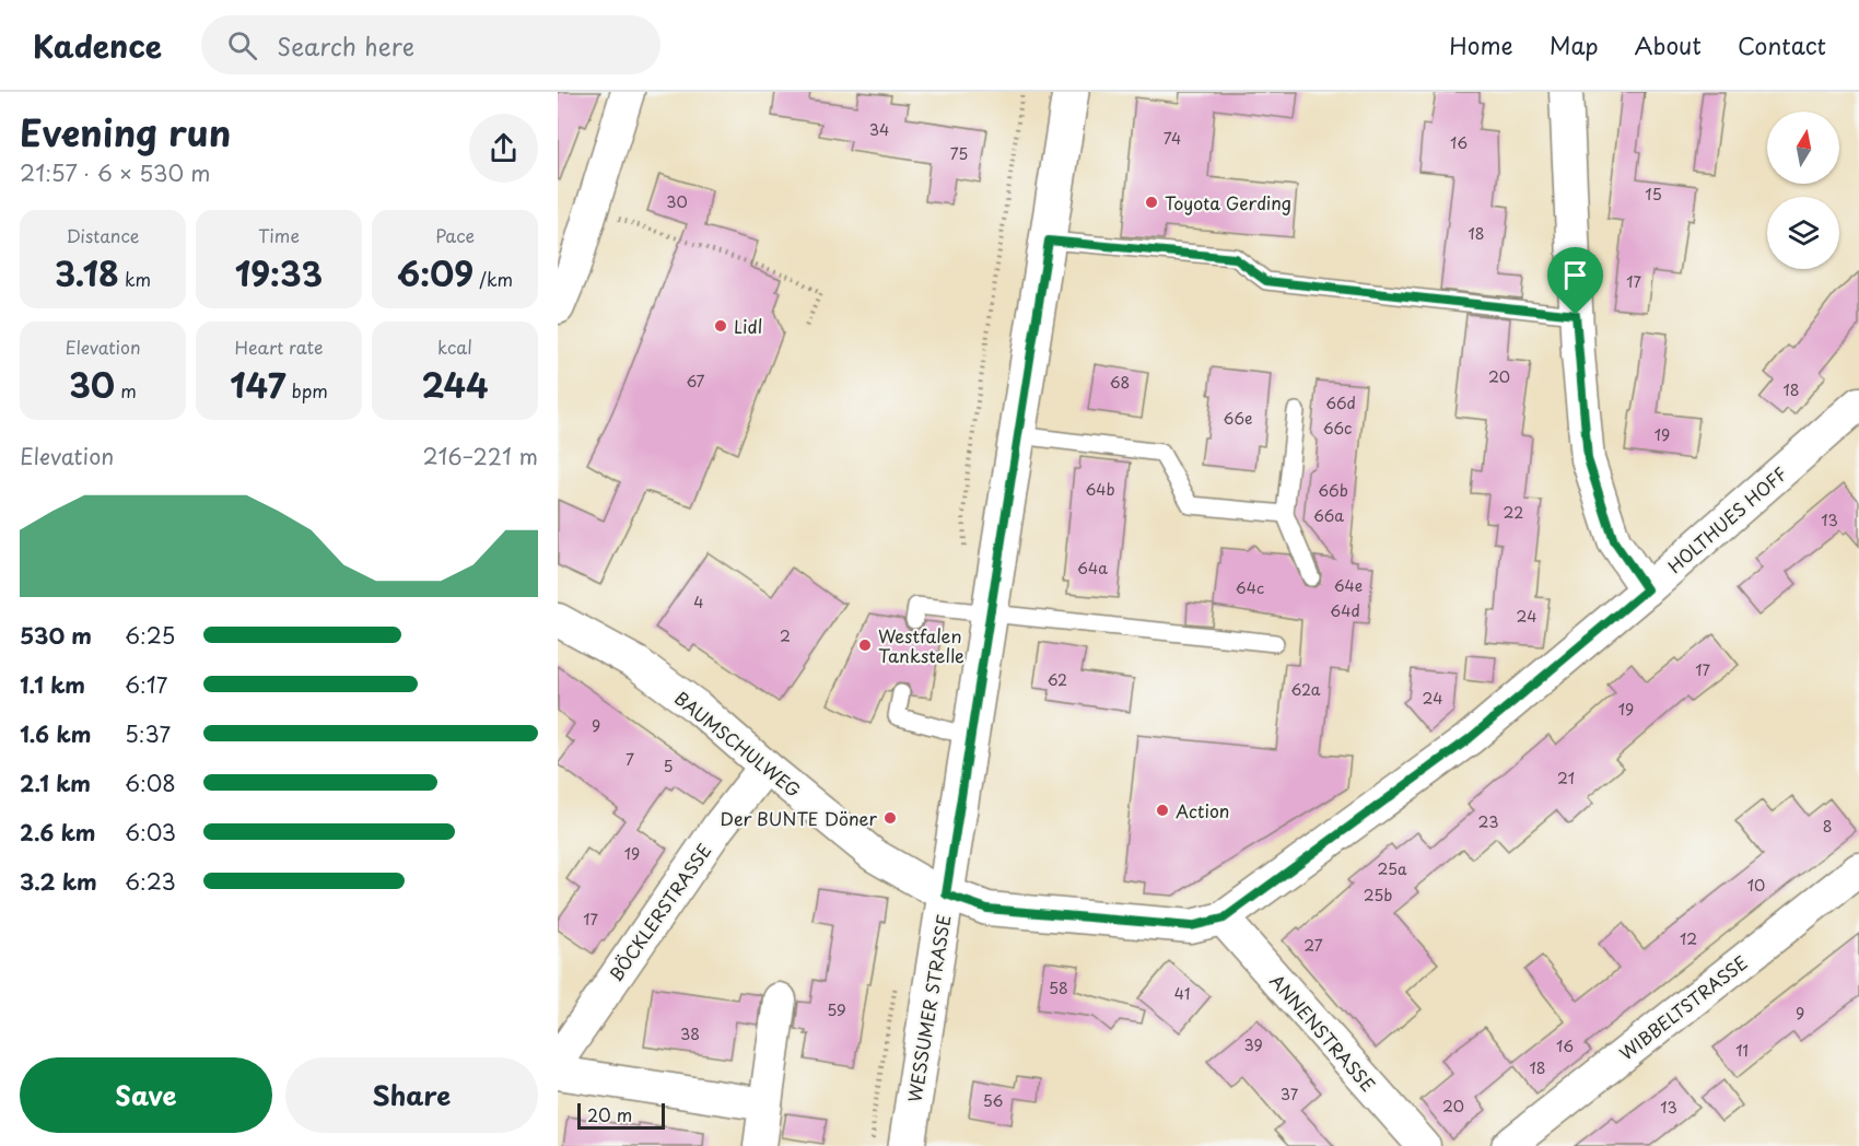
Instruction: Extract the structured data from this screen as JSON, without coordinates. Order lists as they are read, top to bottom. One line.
{"streets":{"street":["HOLTHUES HOFF","BAUMSCHULWEG","BÖCKLERSTRASSE","WIBBELTSTRASSE","WESSUMER STRASSE","ANNENSTRASSE"]},"crossings":[["HOLTHUES HOFF","BAUMSCHULWEG"],["HOLTHUES HOFF","WESSUMER STRASSE"],["HOLTHUES HOFF","ANNENSTRASSE"],["BAUMSCHULWEG","BÖCKLERSTRASSE"],["BAUMSCHULWEG","WESSUMER STRASSE"]],"places":["Toyota Gerding","Lidl","Westfalen Tankstelle","Action","Der BUNTE Döner"],"house_numbers":["34","74","16","75","15","30","18","17","20","67","68","18","66d","66e","66c","19","64b","66b","22","66a","13","64a","64e","64c","4","64d","24","2","17","62","62a","24","19","9","7","5","21","23","8","19","25a","10","25b","17","12","27","58","41","59","9","38","39","16","11","18","37","56","20","13"],"scale_bar":"20 m","north":"top","page":{"header":"Kadence","search":"Search here","nav":["Home","Map","About","Contact"],"heading":["Evening run","21:57 · 6 × 530 m"],"stats":[["Distance","3.18 km"],["Time","19:33"],["Pace","6:09 /km"],["Elevation","30 m"],["Heart rate","147 bpm"],["kcal","244"]],"chart":["Elevation","216–221 m"],"list":[{"name":"530 m","note":"6:25"},{"name":"1.1 km","note":"6:17"},{"name":"1.6 km","note":"5:37"},{"name":"2.1 km","note":"6:08"},{"name":"2.6 km","note":"6:03"},{"name":"3.2 km","note":"6:23"}],"buttons":["Save","Share"],"scale":"20 m"}}
